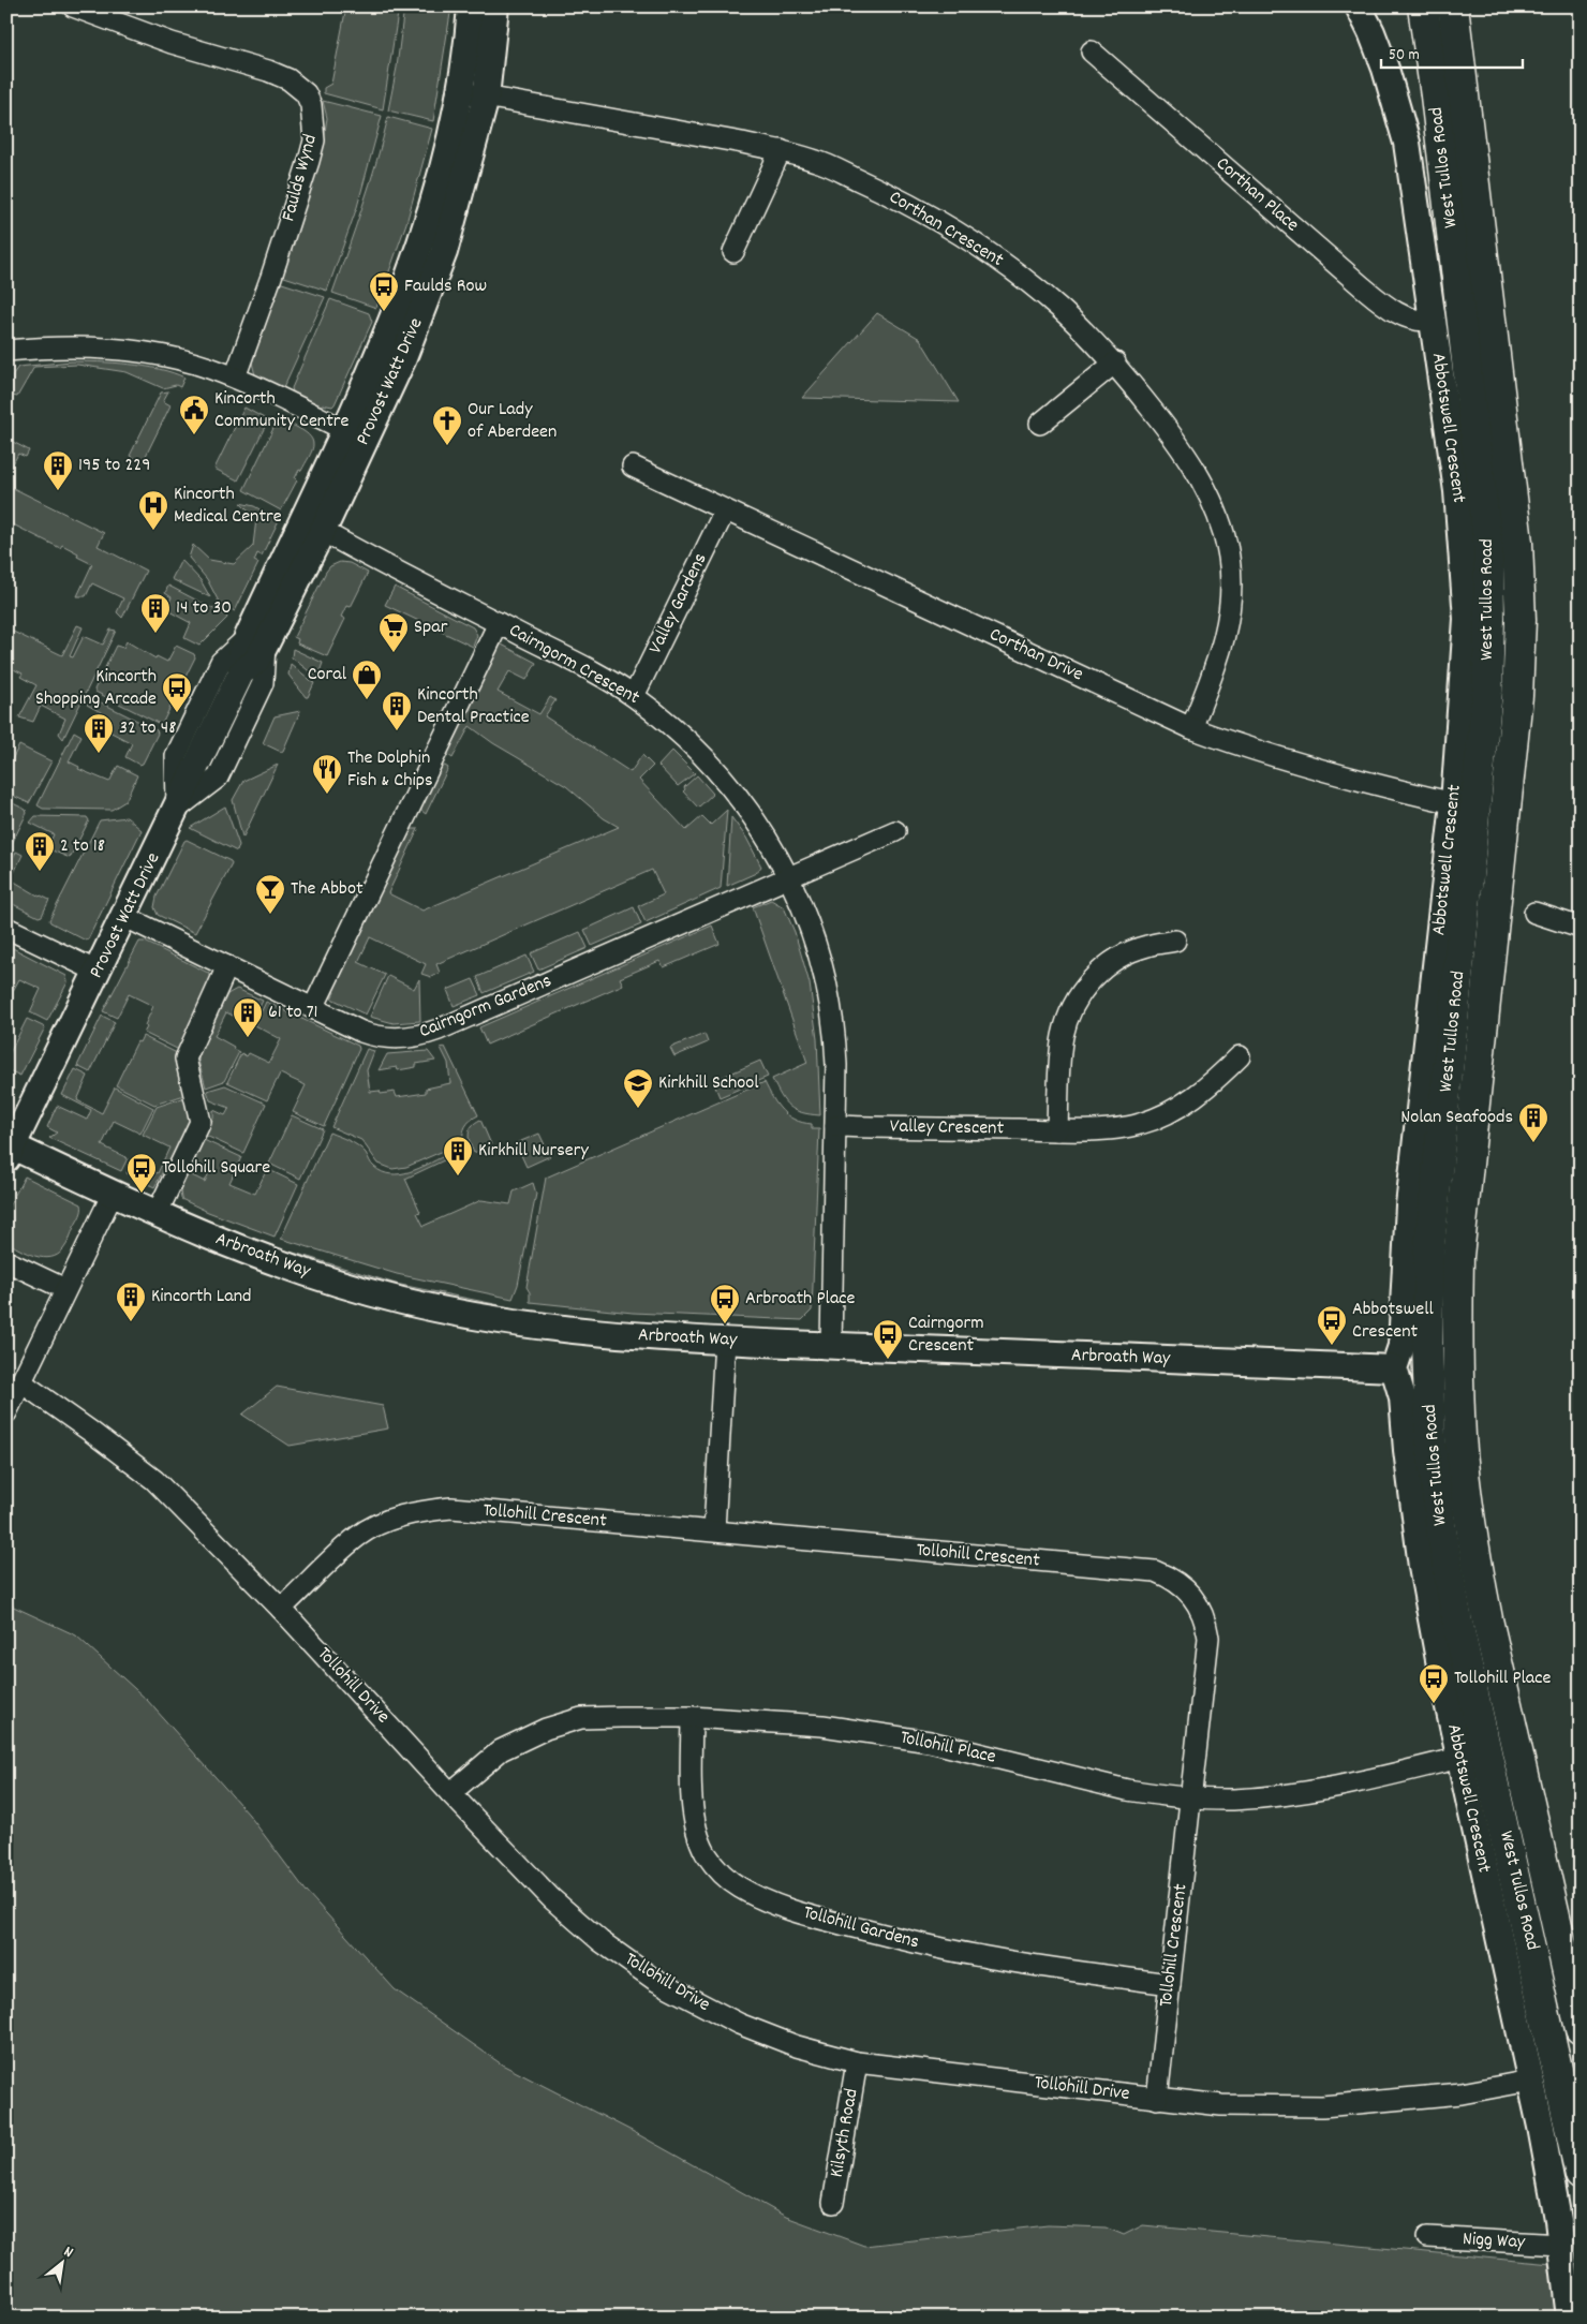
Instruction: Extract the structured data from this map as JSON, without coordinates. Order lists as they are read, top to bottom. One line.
{"streets":{"main road":["West Tullos Road"],"street":["Faulds Wynd","Corthan Place","Corthan Crescent","Provost Watt Drive","Abbotswell Crescent","Valley Gardens","Corthan Drive","Cairngorm Crescent","Cairngorm Gardens","Valley Crescent","Arbroath Way","Tollohill Crescent","Tollohill Drive","Tollohill Place","Tollohill Gardens","Kilsyth Road","Nigg Way"]},"crossings":[["Corthan Place","Abbotswell Crescent"],["Corthan Crescent","Provost Watt Drive"],["Corthan Crescent","Corthan Drive"],["Provost Watt Drive","Cairngorm Crescent"],["Provost Watt Drive","Cairngorm Gardens"],["Provost Watt Drive","Arbroath Way"],["Abbotswell Crescent","Corthan Drive"],["Abbotswell Crescent","Arbroath Way"],["Abbotswell Crescent","Tollohill Drive"],["Abbotswell Crescent","Tollohill Place"],["Abbotswell Crescent","Nigg Way"],["Valley Gardens","Corthan Drive"],["Valley Gardens","Cairngorm Crescent"],["Cairngorm Crescent","Cairngorm Gardens"],["Cairngorm Crescent","Valley Crescent"],["Cairngorm Crescent","Arbroath Way"],["Tollohill Crescent","Tollohill Drive"],["Tollohill Crescent","Tollohill Place"],["Tollohill Crescent","Tollohill Gardens"],["Tollohill Drive","Tollohill Place"],["Tollohill Drive","Kilsyth Road"],["Tollohill Place","Tollohill Gardens"]],"places":{"bus stop":["Faulds Row","Kincorth Shopping Arcade","Tollohill Square","Arbroath Place","Abbotswell Crescent","Cairngorm Crescent","Tollohill Place"],"public building":["Kincorth Community Centre"],"church":["Our Lady of Aberdeen"],"building":["195 to 229","14 to 30","Kincorth Dental Practice","32 to 48","2 to 18","61 to 71","Nolan Seafoods","Kirkhill Nursery","Kincorth Land"],"hospital":["Kincorth Medical Centre"],"supermarket":["Spar"],"shop":["Coral"],"restaurant":["The Dolphin Fish & Chips"],"bar":["The Abbot"],"school or university":["Kirkhill School"]},"scale_bar":"50 m","north":"top right"}
